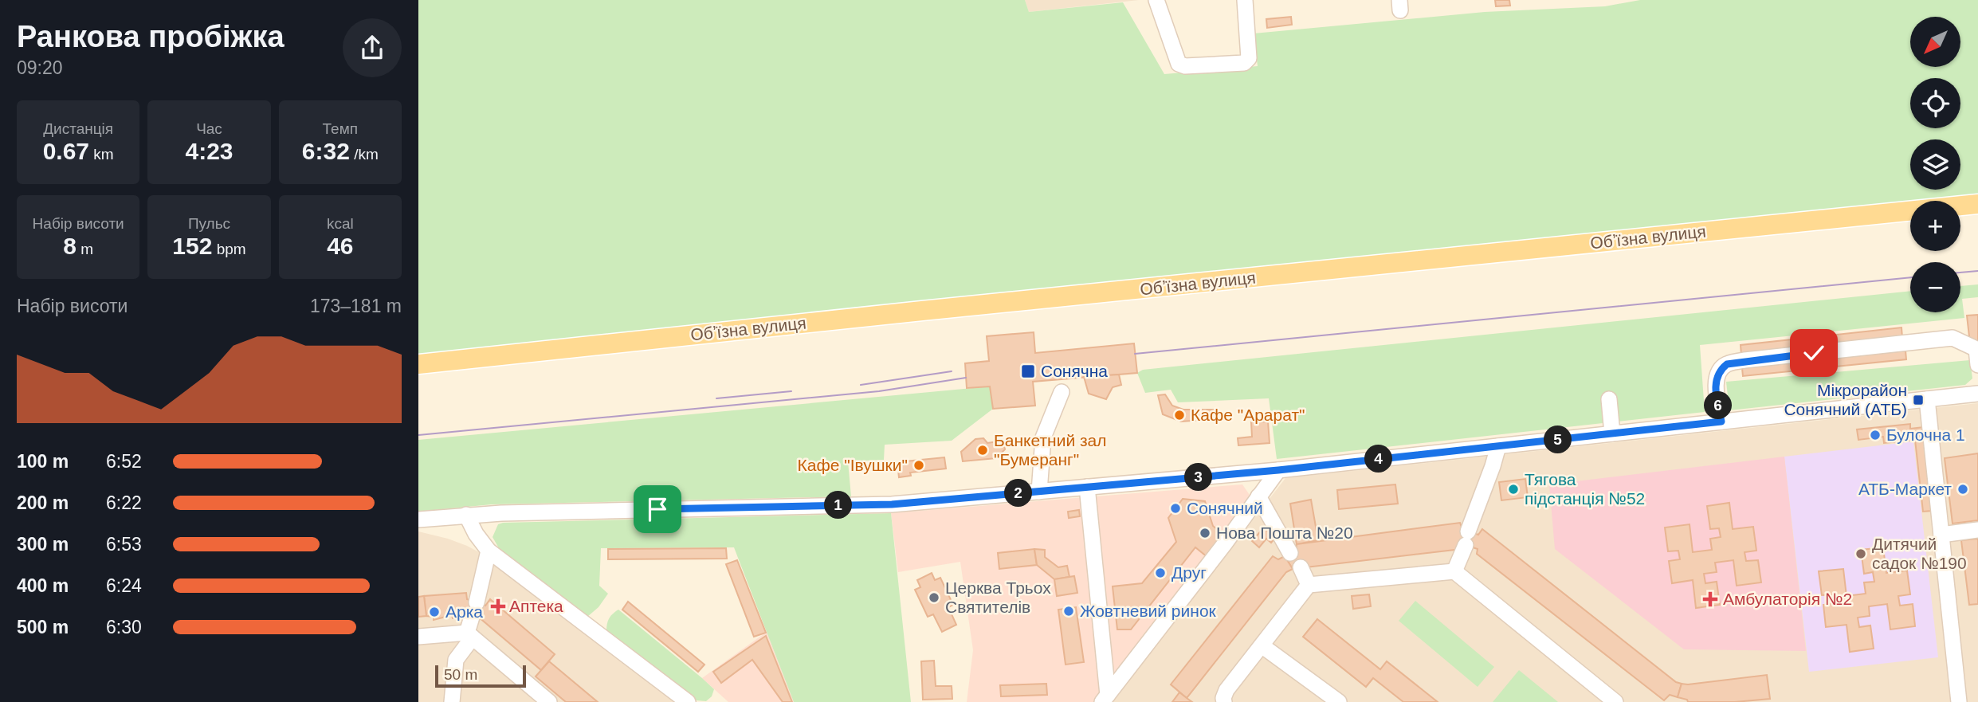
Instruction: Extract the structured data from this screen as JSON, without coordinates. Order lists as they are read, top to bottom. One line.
{"streets":{"main road":["Обʼїзна вулиця"]},"places":{"transit":["Сонячна","Мікрорайон Сонячний (АТБ)"],"other":["Кафе \"Арарат\"","Булочна 1","Банкетний зал \"Бумеранг\"","Кафе \"Івушки\"","Тягова підстанція №52","АТБ-Маркет","Сонячний","Нова Пошта №20","Дитячий садок №190","Друг","Церква Трьох Святителів","Жовтневий ринок","Арка"],"health":["Амбулаторія №2","Аптека"]},"scale_bar":"50 m","north":"bottom left","page":{"heading":["Ранкова пробіжка","09:20"],"map_buttons":["+","−"],"stats":[["Дистанція","0.67 km"],["Час","4:23"],["Темп","6:32 /km"],["Набір висоти","8 m"],["Пульс","152 bpm"],["kcal","46"]],"chart":["Набір висоти","173–181 m"],"pins":["6","5","4","3","2","1"],"list":[{"name":"100 m","note":"6:52"},{"name":"200 m","note":"6:22"},{"name":"300 m","note":"6:53"},{"name":"400 m","note":"6:24"},{"name":"500 m","note":"6:30"}],"scale":"50 m"}}
